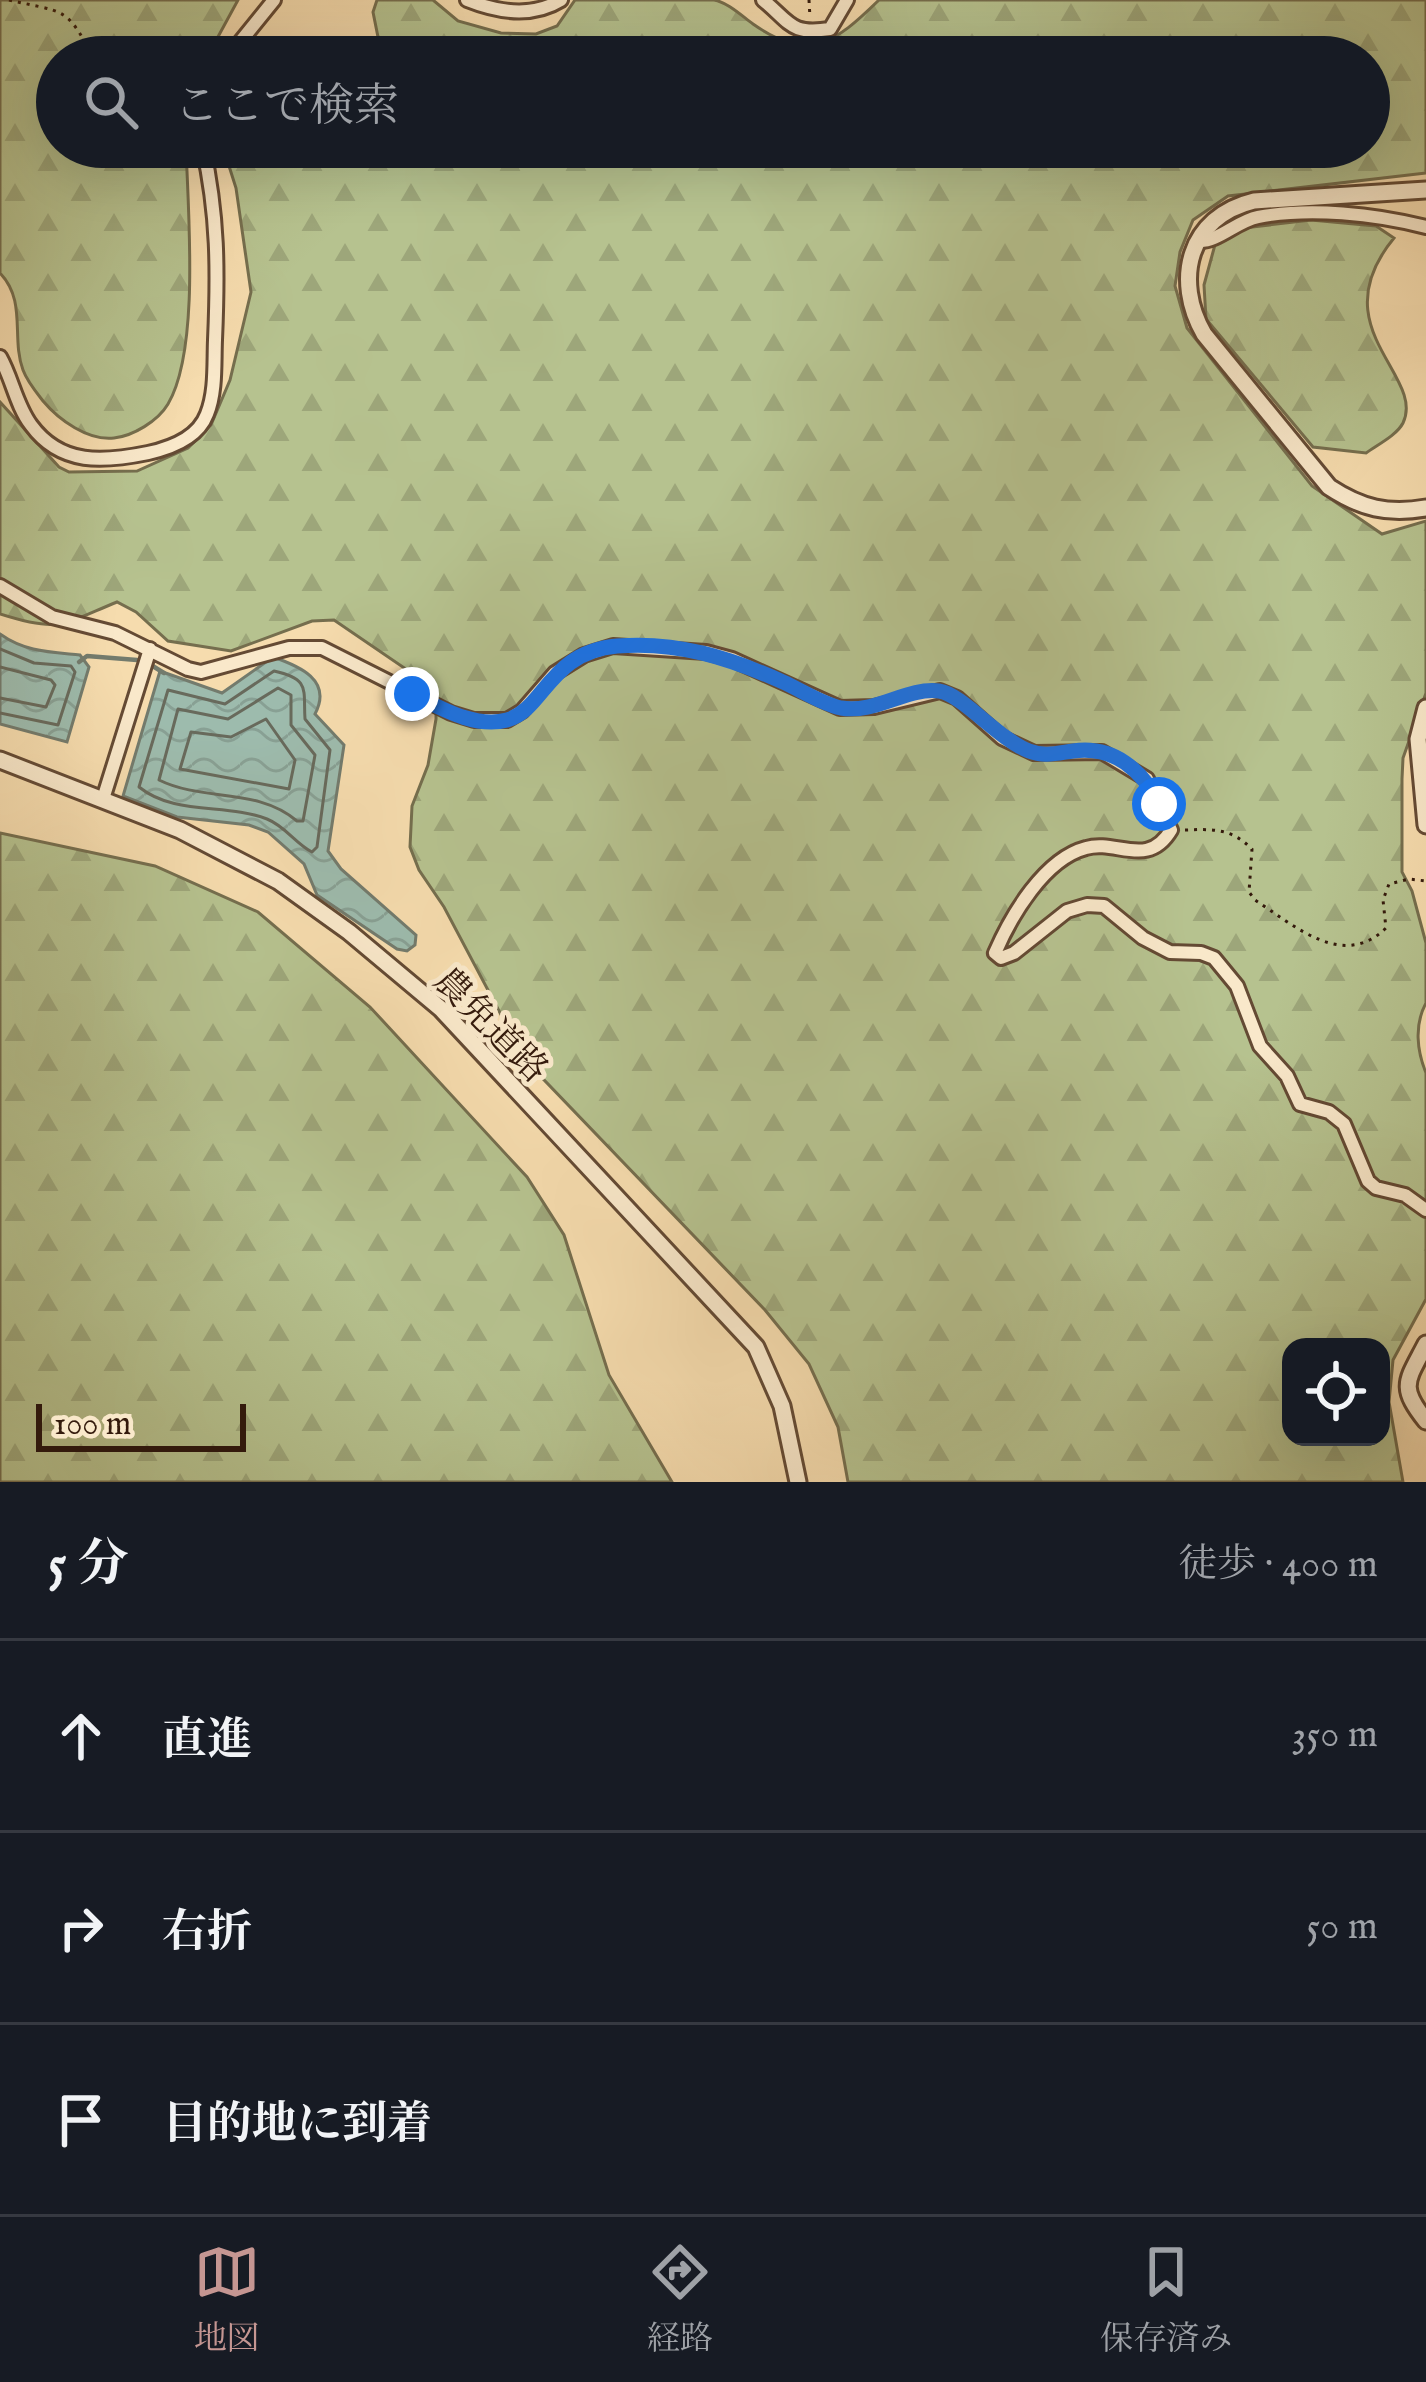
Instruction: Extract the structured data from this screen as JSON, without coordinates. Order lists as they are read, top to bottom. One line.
{"streets":{"street":["農免道路"]},"scale_bar":"100 m","page":{"search":"ここで検索","scale":"100 m","heading":["5 分","徒歩 · 400 m"],"list":[["直進","350 m"],["右折","50 m"],"目的地に到着"],"nav":["地図","経路","保存済み"]}}
